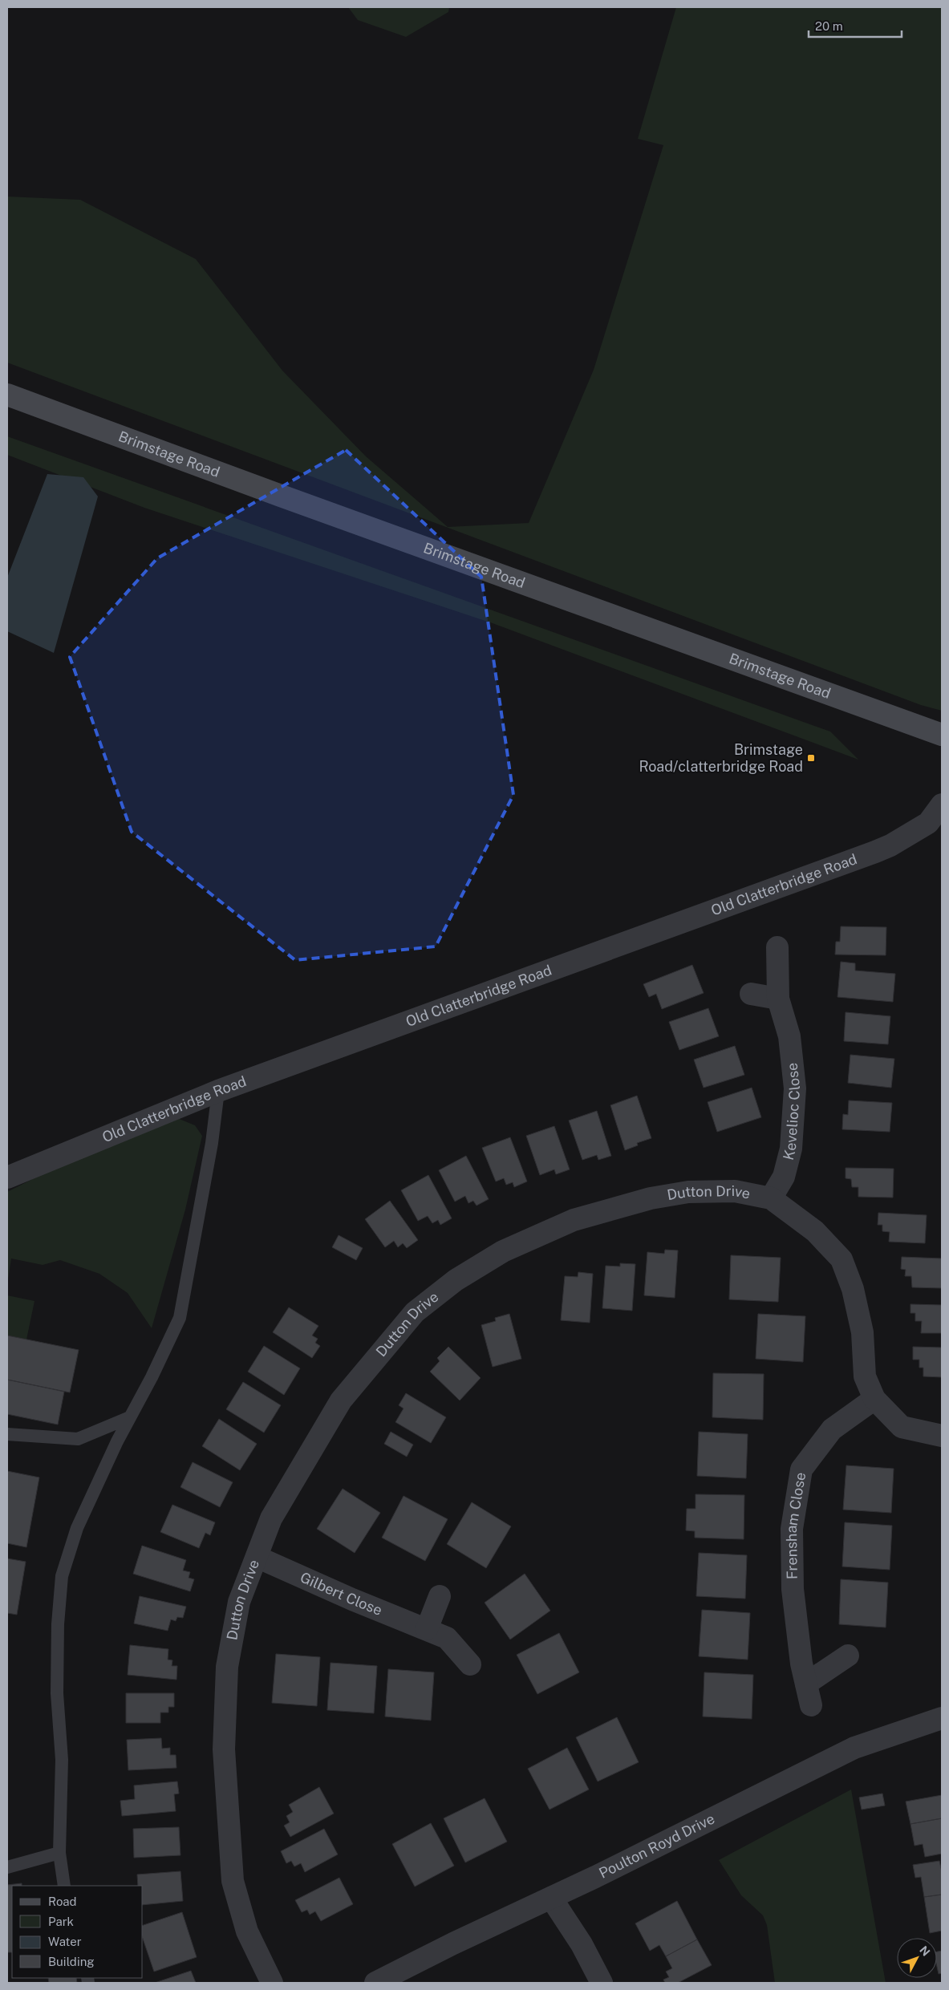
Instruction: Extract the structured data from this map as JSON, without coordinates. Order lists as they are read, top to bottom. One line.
{"streets":{"main road":["Brimstage Road"],"street":["Old Clatterbridge Road","Kevelioc Close","Dutton Drive","Frensham Close","Gilbert Close","Poulton Royd Drive"]},"crossings":[["Kevelioc Close","Dutton Drive"],["Dutton Drive","Frensham Close"],["Dutton Drive","Gilbert Close"]],"places":{"transit":["Brimstage Road/clatterbridge Road"]},"legend":["Road","Park","Water","Building"],"scale_bar":"20 m","north":"top right"}
